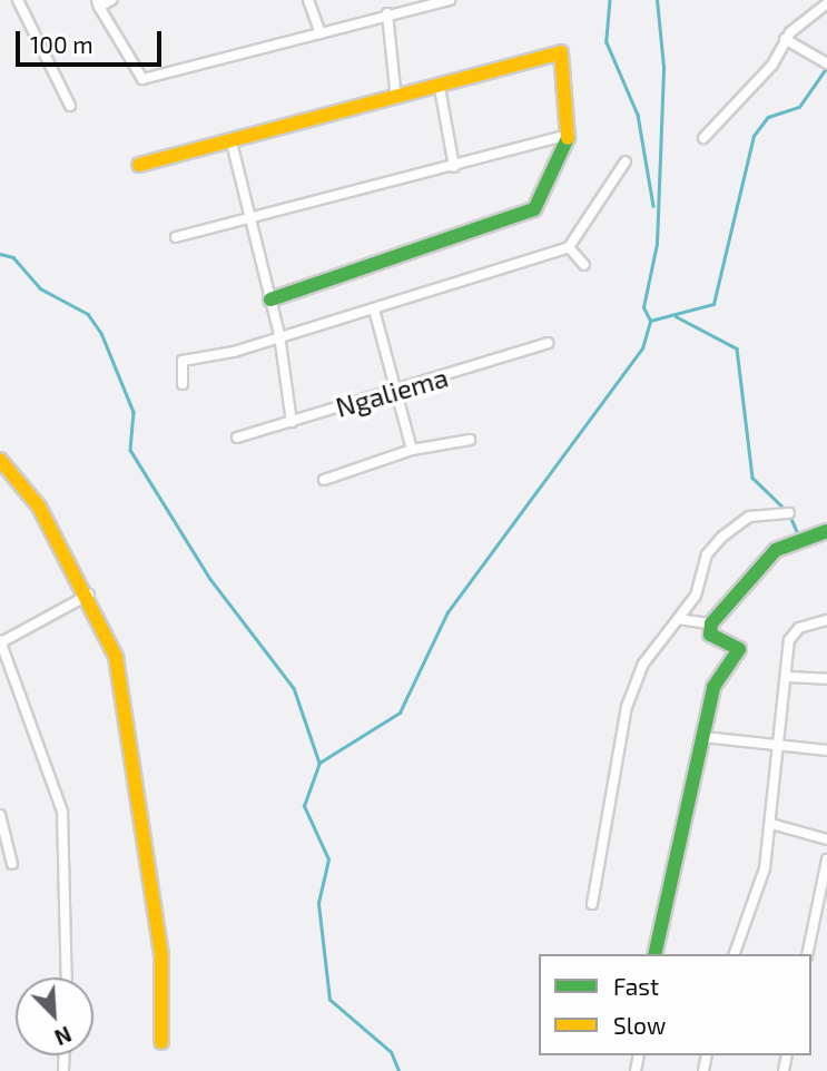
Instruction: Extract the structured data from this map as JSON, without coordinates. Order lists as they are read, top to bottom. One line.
{"streets":{"street":["Ngaliema"]},"legend":["Fast","Slow"],"scale_bar":"100 m","north":"bottom right"}
